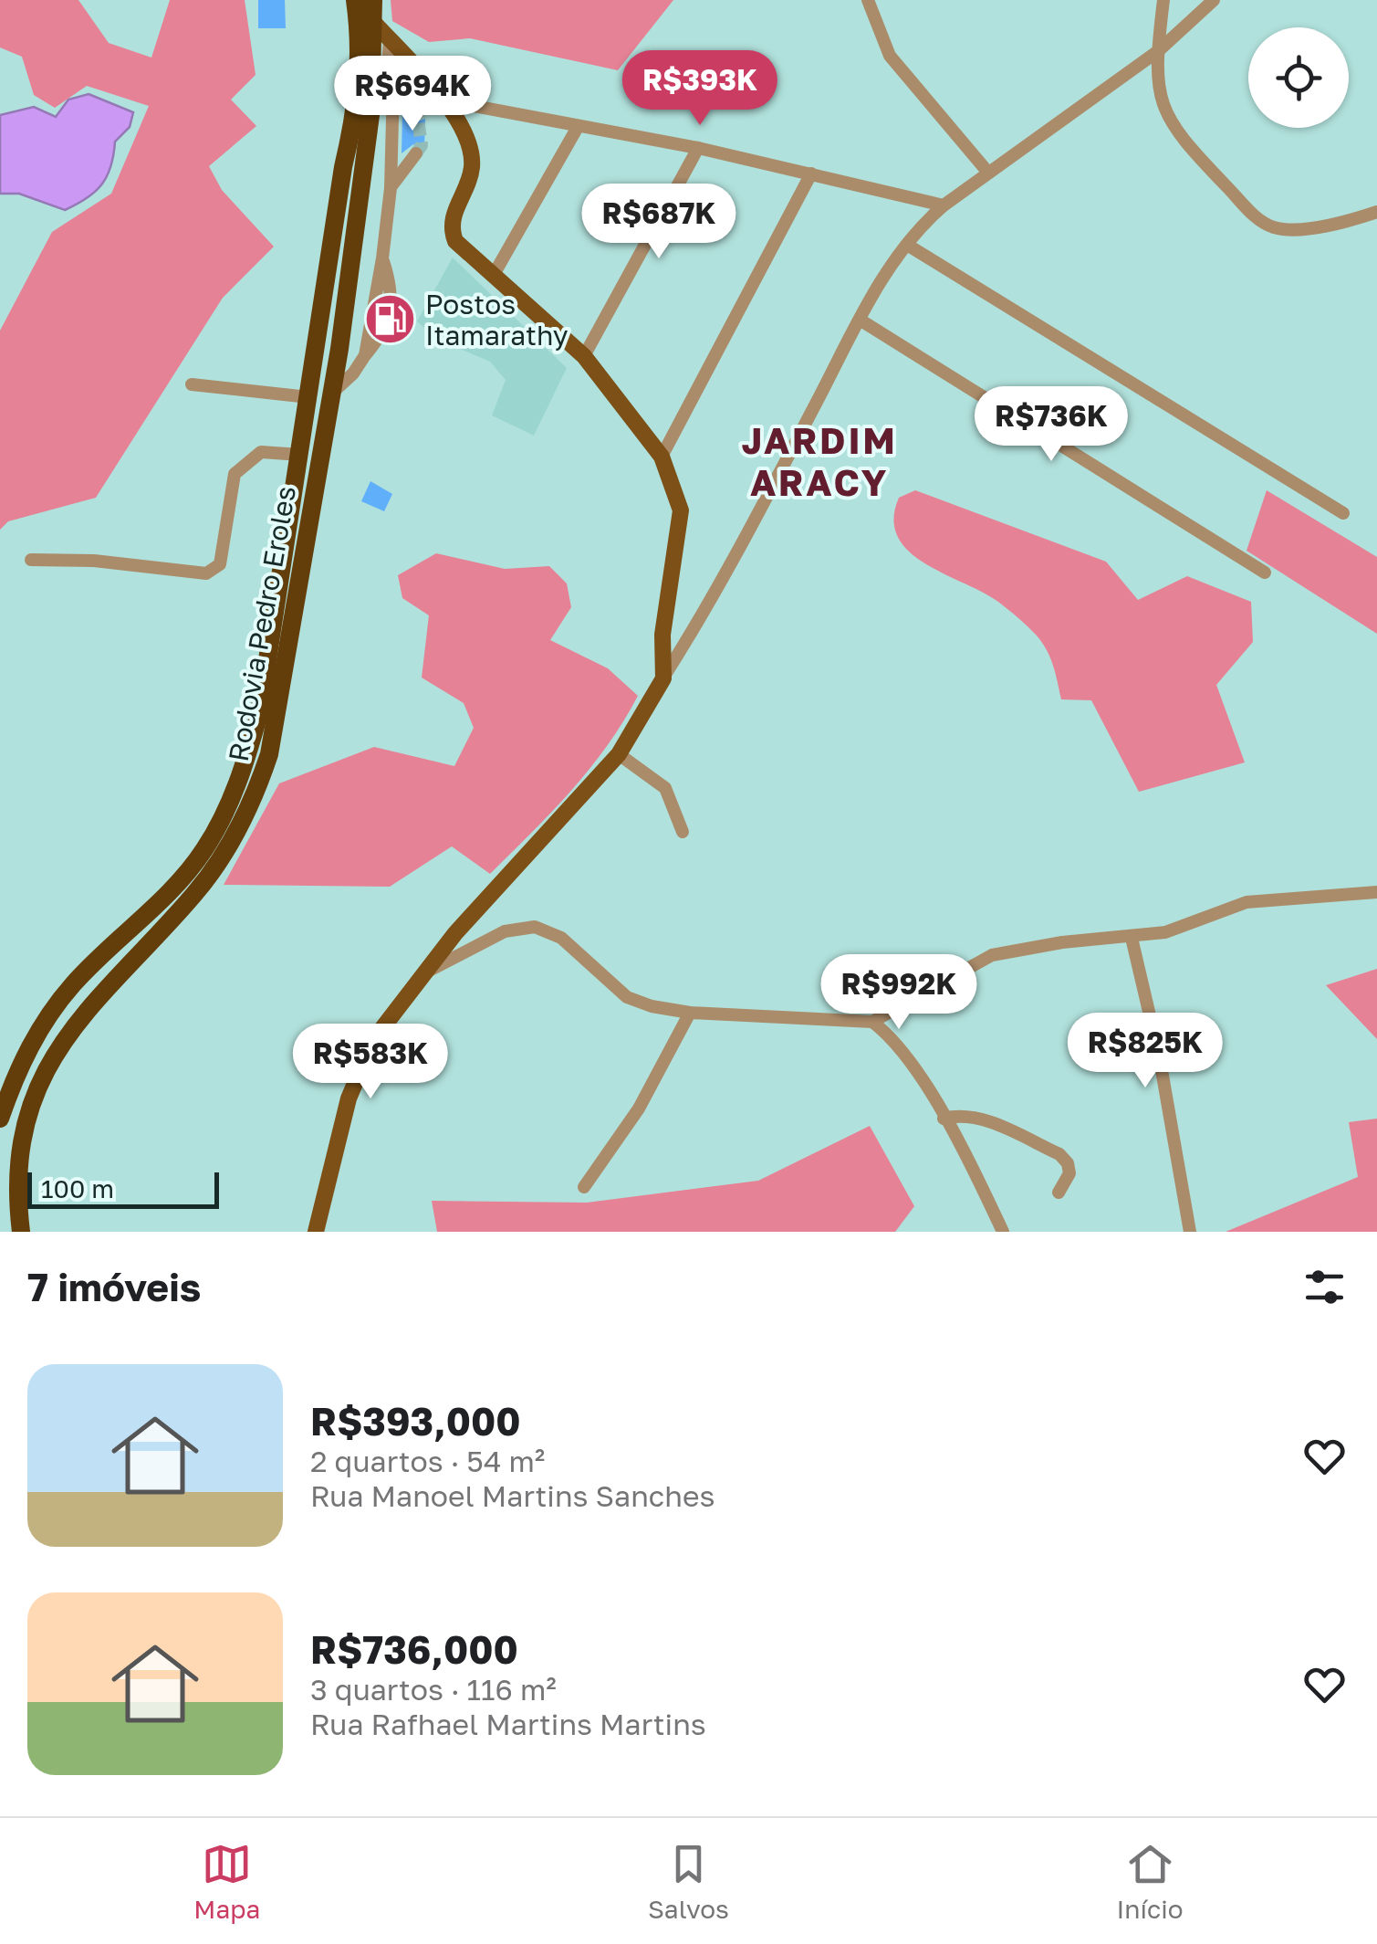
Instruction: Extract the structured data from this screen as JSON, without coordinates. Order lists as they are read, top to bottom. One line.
{"streets":{"highway":["Rodovia Pedro Eroles"]},"districts":["JARDIM ARACY"],"places":{"fuel station":["Postos Itamarathy"]},"scale_bar":"100 m","page":{"price":["R$393K","R$694K","R$687K","R$736K","R$992K","R$825K","R$583K"],"scale":"100 m","heading":"7 imóveis","list":[{"name":"R$393,000","note":"2 quartos · 54 m² · Rua Manoel Martins Sanches"},{"name":"R$736,000","note":"3 quartos · 116 m² · Rua Rafhael Martins Martins"}],"tabs":["Mapa","Salvos","Início"]}}
